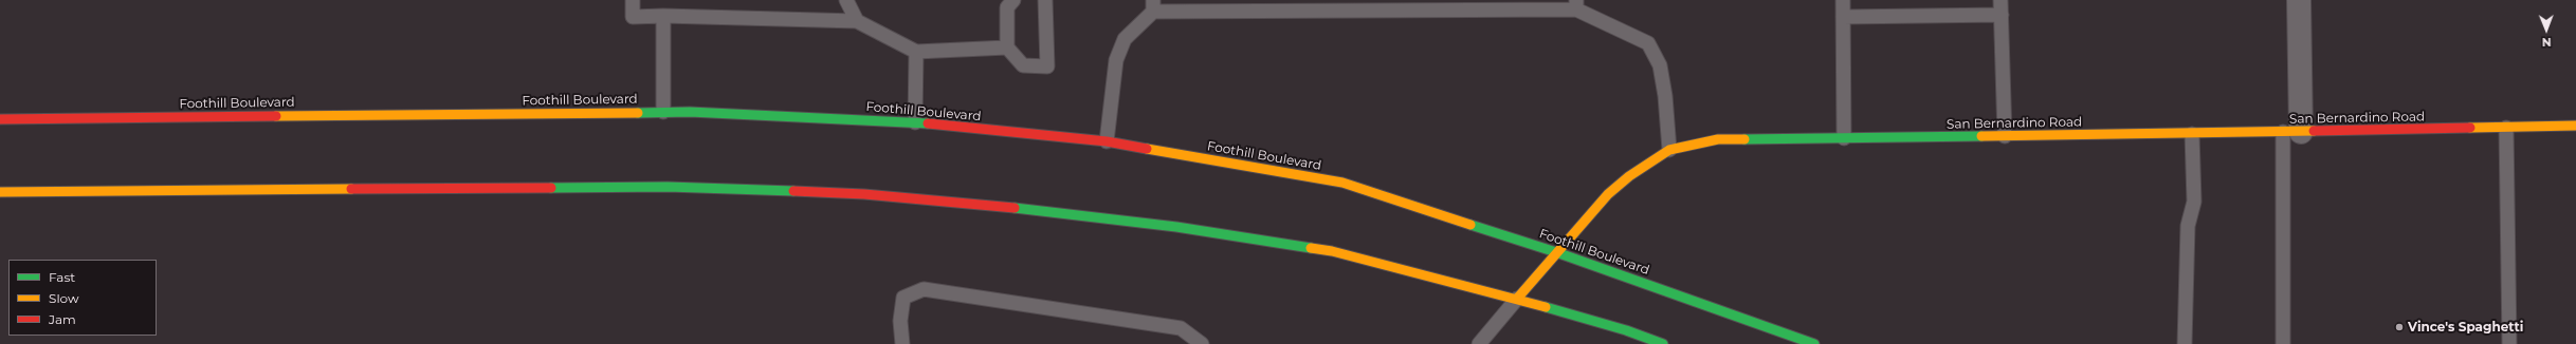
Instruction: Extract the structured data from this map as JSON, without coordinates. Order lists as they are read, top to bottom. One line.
{"streets":{"main road":["Foothill Boulevard","San Bernardino Road"]},"crossings":[["Foothill Boulevard","San Bernardino Road"]],"places":["Vince's Spaghetti"],"legend":["Fast","Slow","Jam"],"north":"bottom"}
